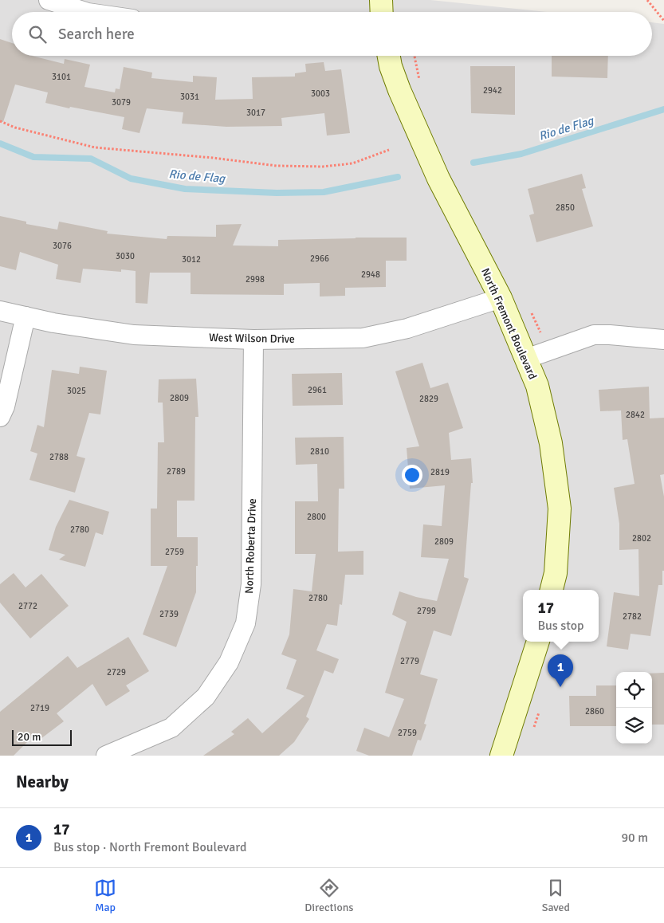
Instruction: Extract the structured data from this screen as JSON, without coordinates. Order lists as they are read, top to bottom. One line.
{"streets":{"street":["North Fremont Boulevard","West Wilson Drive","North Roberta Drive"]},"crossings":[["North Fremont Boulevard","West Wilson Drive"],["West Wilson Drive","North Roberta Drive"]],"water":["Rio de Flag"],"house_numbers":["3101","2942","3003","3031","3079","3017","2850","3076","3030","2966","3012","2948","2998","2961","3025","2809","2829","2842","2810","2788","2789","2819","2800","2780","2802","2809","2759","2780","2772","2799","2739","2782","2779","2729","2719","2860","2759"],"scale_bar":"20 m","page":{"search":"Search here","popup":["17","Bus stop"],"pins":"1","scale":"20 m","heading":"Nearby","list":[{"mark":"1","name":"17","note":"Bus stop · North Fremont Boulevard","value":"90 m"}],"nav":["Map","Directions","Saved"]}}
